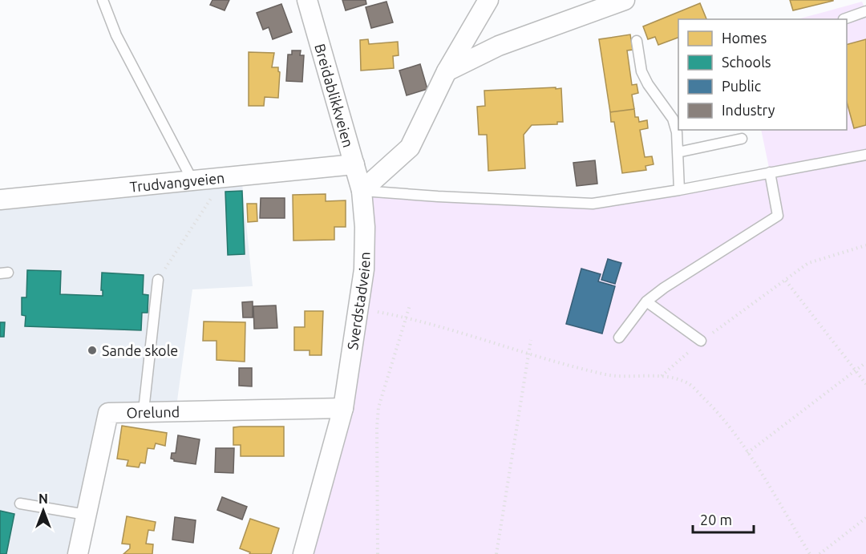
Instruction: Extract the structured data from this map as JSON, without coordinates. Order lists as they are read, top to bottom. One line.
{"streets":{"street":["Breidablikkveien","Trudvangveien","Sverdstadveien","Orelund"]},"crossings":[["Breidablikkveien","Trudvangveien"],["Breidablikkveien","Sverdstadveien"],["Sverdstadveien","Orelund"]],"places":["Sande skole"],"legend":["Homes","Schools","Public","Industry"],"scale_bar":"20 m","north":"top"}
